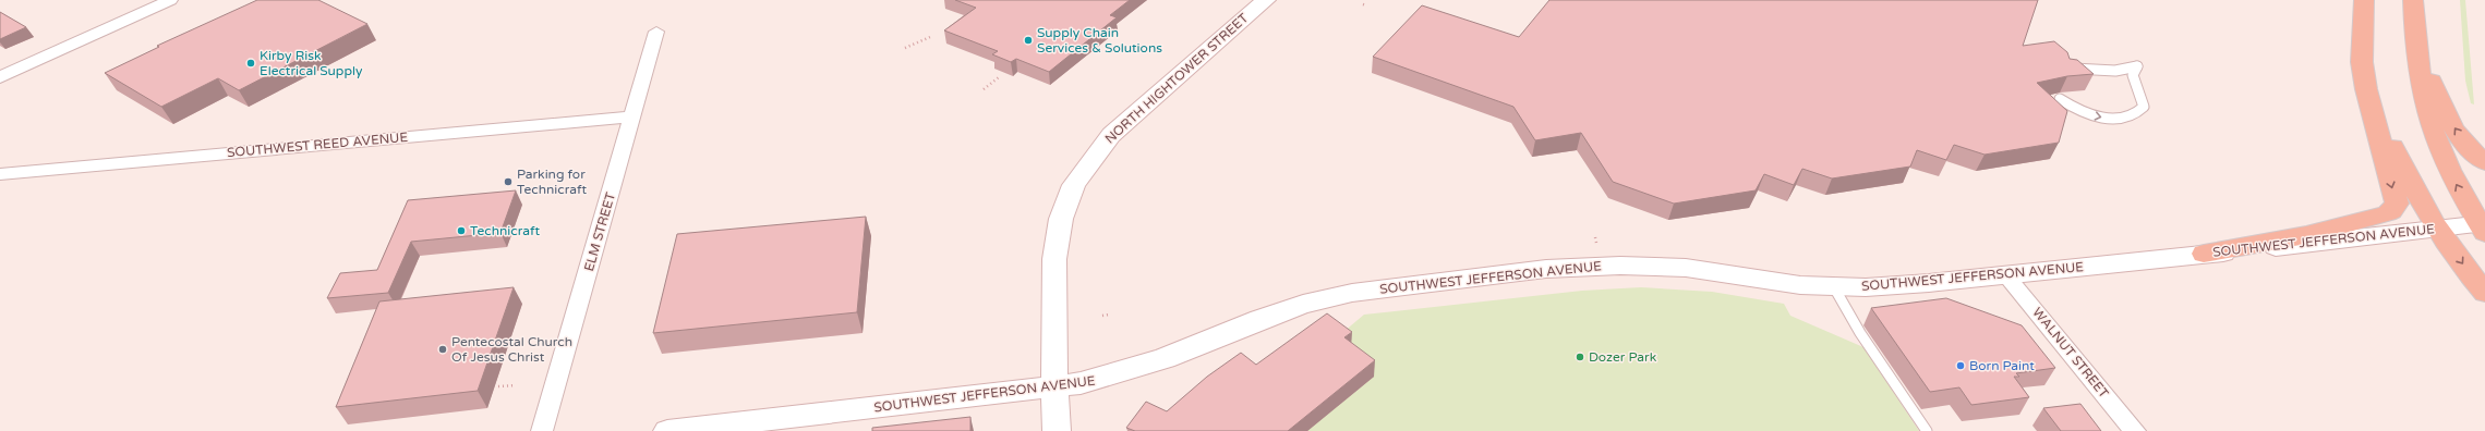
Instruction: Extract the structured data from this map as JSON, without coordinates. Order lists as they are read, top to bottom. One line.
{"streets":{"main road":["NORTH HIGHTOWER STREET","SOUTHWEST JEFFERSON AVENUE"],"street":["SOUTHWEST REED AVENUE","ELM STREET","WALNUT STREET"]},"crossings":[["NORTH HIGHTOWER STREET","SOUTHWEST JEFFERSON AVENUE"],["SOUTHWEST REED AVENUE","ELM STREET"],["SOUTHWEST JEFFERSON AVENUE","WALNUT STREET"]],"places":["Supply Chain Services & Solutions","Kirby Risk Electrical Supply","Parking for Technicraft","Technicraft","Pentecostal Church Of Jesus Christ","Dozer Park","Born Paint"]}
